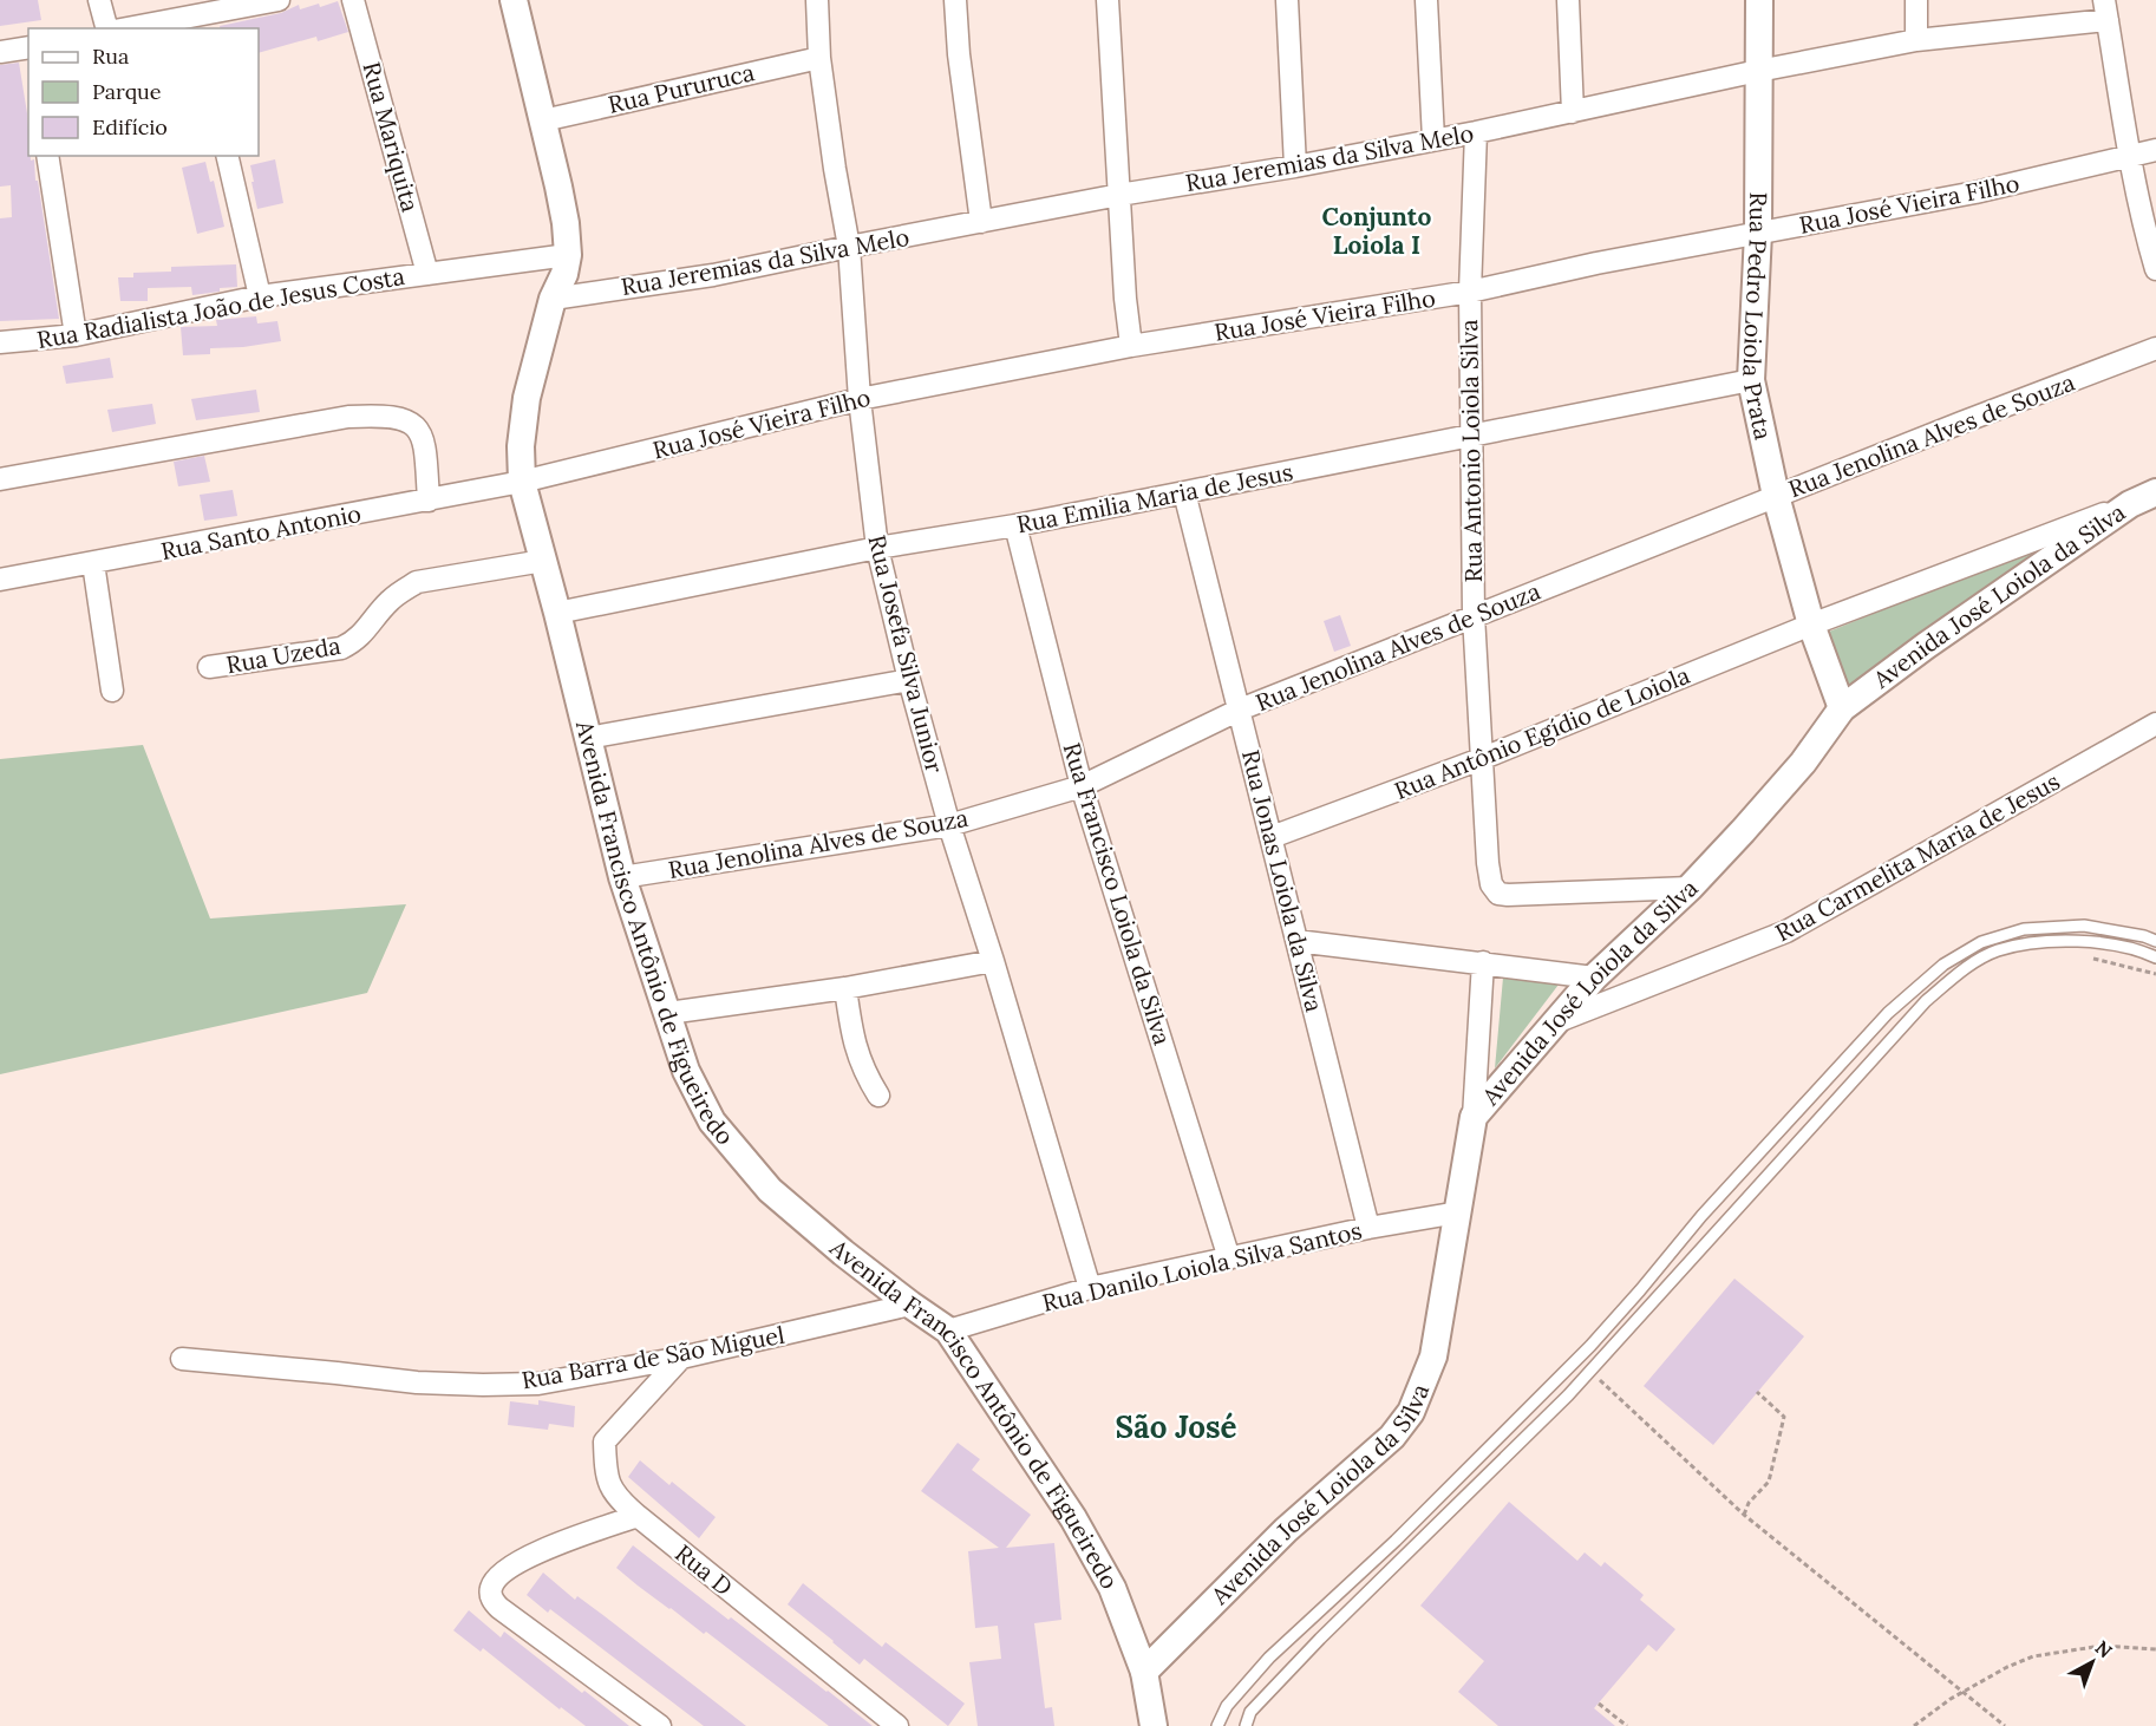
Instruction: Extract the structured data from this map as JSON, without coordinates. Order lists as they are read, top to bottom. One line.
{"streets":{"street":["Rua Pururuca","Rua Mariquita","Rua Jeremias da Silva Melo","Rua José Vieira Filho","Rua Radialista João de Jesus Costa","Rua Pedro Loiola Prata","Rua Jenolina Alves de Souza","Rua Antonio Loiola Silva","Rua Emilia Maria de Jesus","Rua Santo Antonio","Avenida José Loiola da Silva","Rua Josefa Silva Junior","Rua Uzeda","Rua Antônio Egídio de Loiola","Rua Carmelita Maria de Jesus","Rua Jonas Loiola da Silva","Rua Francisco Loiola da Silva","Avenida Francisco Antônio de Figueiredo","Rua Danilo Loiola Silva Santos","Rua Barra de São Miguel","Rua D"]},"crossings":[["Rua Pururuca","Rua Josefa Silva Junior"],["Rua Pururuca","Avenida Francisco Antônio de Figueiredo"],["Rua Mariquita","Rua Radialista João de Jesus Costa"],["Rua Jeremias da Silva Melo","Rua Pedro Loiola Prata"],["Rua Jeremias da Silva Melo","Rua Antonio Loiola Silva"],["Rua Jeremias da Silva Melo","Rua Josefa Silva Junior"],["Rua Jeremias da Silva Melo","Avenida Francisco Antônio de Figueiredo"],["Rua José Vieira Filho","Rua Pedro Loiola Prata"],["Rua José Vieira Filho","Rua Antonio Loiola Silva"],["Rua José Vieira Filho","Rua Santo Antonio"],["Rua José Vieira Filho","Rua Josefa Silva Junior"],["Rua José Vieira Filho","Avenida Francisco Antônio de Figueiredo"],["Rua Radialista João de Jesus Costa","Avenida Francisco Antônio de Figueiredo"],["Rua Pedro Loiola Prata","Rua Jenolina Alves de Souza"],["Rua Pedro Loiola Prata","Rua Emilia Maria de Jesus"],["Rua Pedro Loiola Prata","Avenida José Loiola da Silva"],["Rua Pedro Loiola Prata","Rua Antônio Egídio de Loiola"],["Rua Jenolina Alves de Souza","Rua Antonio Loiola Silva"],["Rua Jenolina Alves de Souza","Rua Josefa Silva Junior"],["Rua Jenolina Alves de Souza","Rua Jonas Loiola da Silva"],["Rua Jenolina Alves de Souza","Rua Francisco Loiola da Silva"],["Rua Jenolina Alves de Souza","Avenida Francisco Antônio de Figueiredo"],["Rua Antonio Loiola Silva","Rua Emilia Maria de Jesus"],["Rua Antonio Loiola Silva","Avenida José Loiola da Silva"],["Rua Antonio Loiola Silva","Rua Antônio Egídio de Loiola"],["Rua Emilia Maria de Jesus","Rua Josefa Silva Junior"],["Rua Emilia Maria de Jesus","Rua Jonas Loiola da Silva"],["Rua Emilia Maria de Jesus","Rua Francisco Loiola da Silva"],["Rua Emilia Maria de Jesus","Avenida Francisco Antônio de Figueiredo"],["Rua Santo Antonio","Avenida Francisco Antônio de Figueiredo"],["Avenida José Loiola da Silva","Rua Antônio Egídio de Loiola"],["Avenida José Loiola da Silva","Rua Carmelita Maria de Jesus"],["Avenida José Loiola da Silva","Avenida Francisco Antônio de Figueiredo"],["Avenida José Loiola da Silva","Rua Danilo Loiola Silva Santos"],["Rua Josefa Silva Junior","Rua Danilo Loiola Silva Santos"],["Rua Uzeda","Avenida Francisco Antônio de Figueiredo"],["Rua Antônio Egídio de Loiola","Rua Jonas Loiola da Silva"],["Rua Jonas Loiola da Silva","Rua Danilo Loiola Silva Santos"],["Rua Francisco Loiola da Silva","Rua Danilo Loiola Silva Santos"],["Avenida Francisco Antônio de Figueiredo","Rua Danilo Loiola Silva Santos"],["Avenida Francisco Antônio de Figueiredo","Rua Barra de São Miguel"],["Rua Barra de São Miguel","Rua D"]],"districts":["Conjunto Loiola I","São José"],"legend":["Rua","Parque","Edifício"],"north":"top right"}
